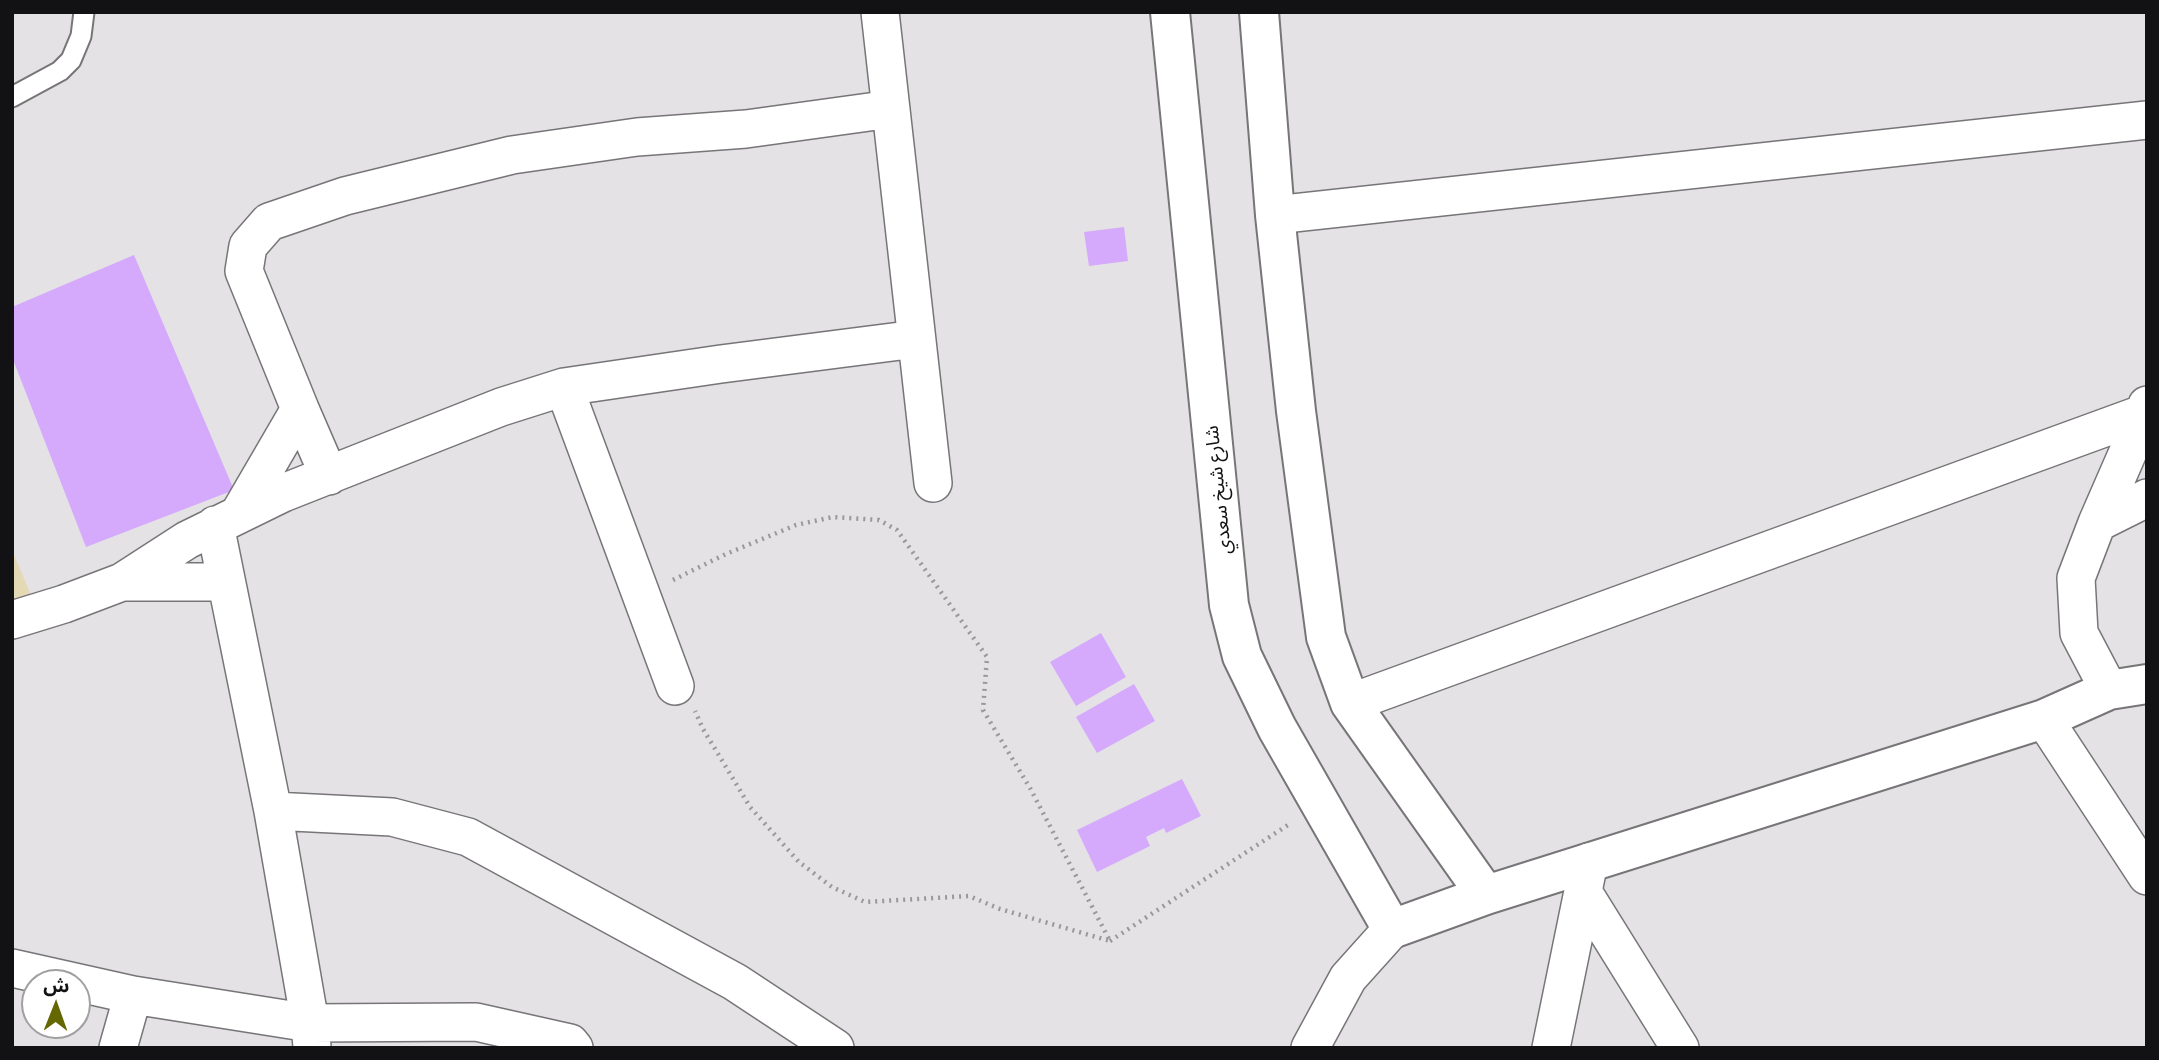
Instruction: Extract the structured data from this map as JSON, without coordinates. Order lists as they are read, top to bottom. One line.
{"streets":{"street":["شارع شيخ سعدي"]},"north":"top"}
